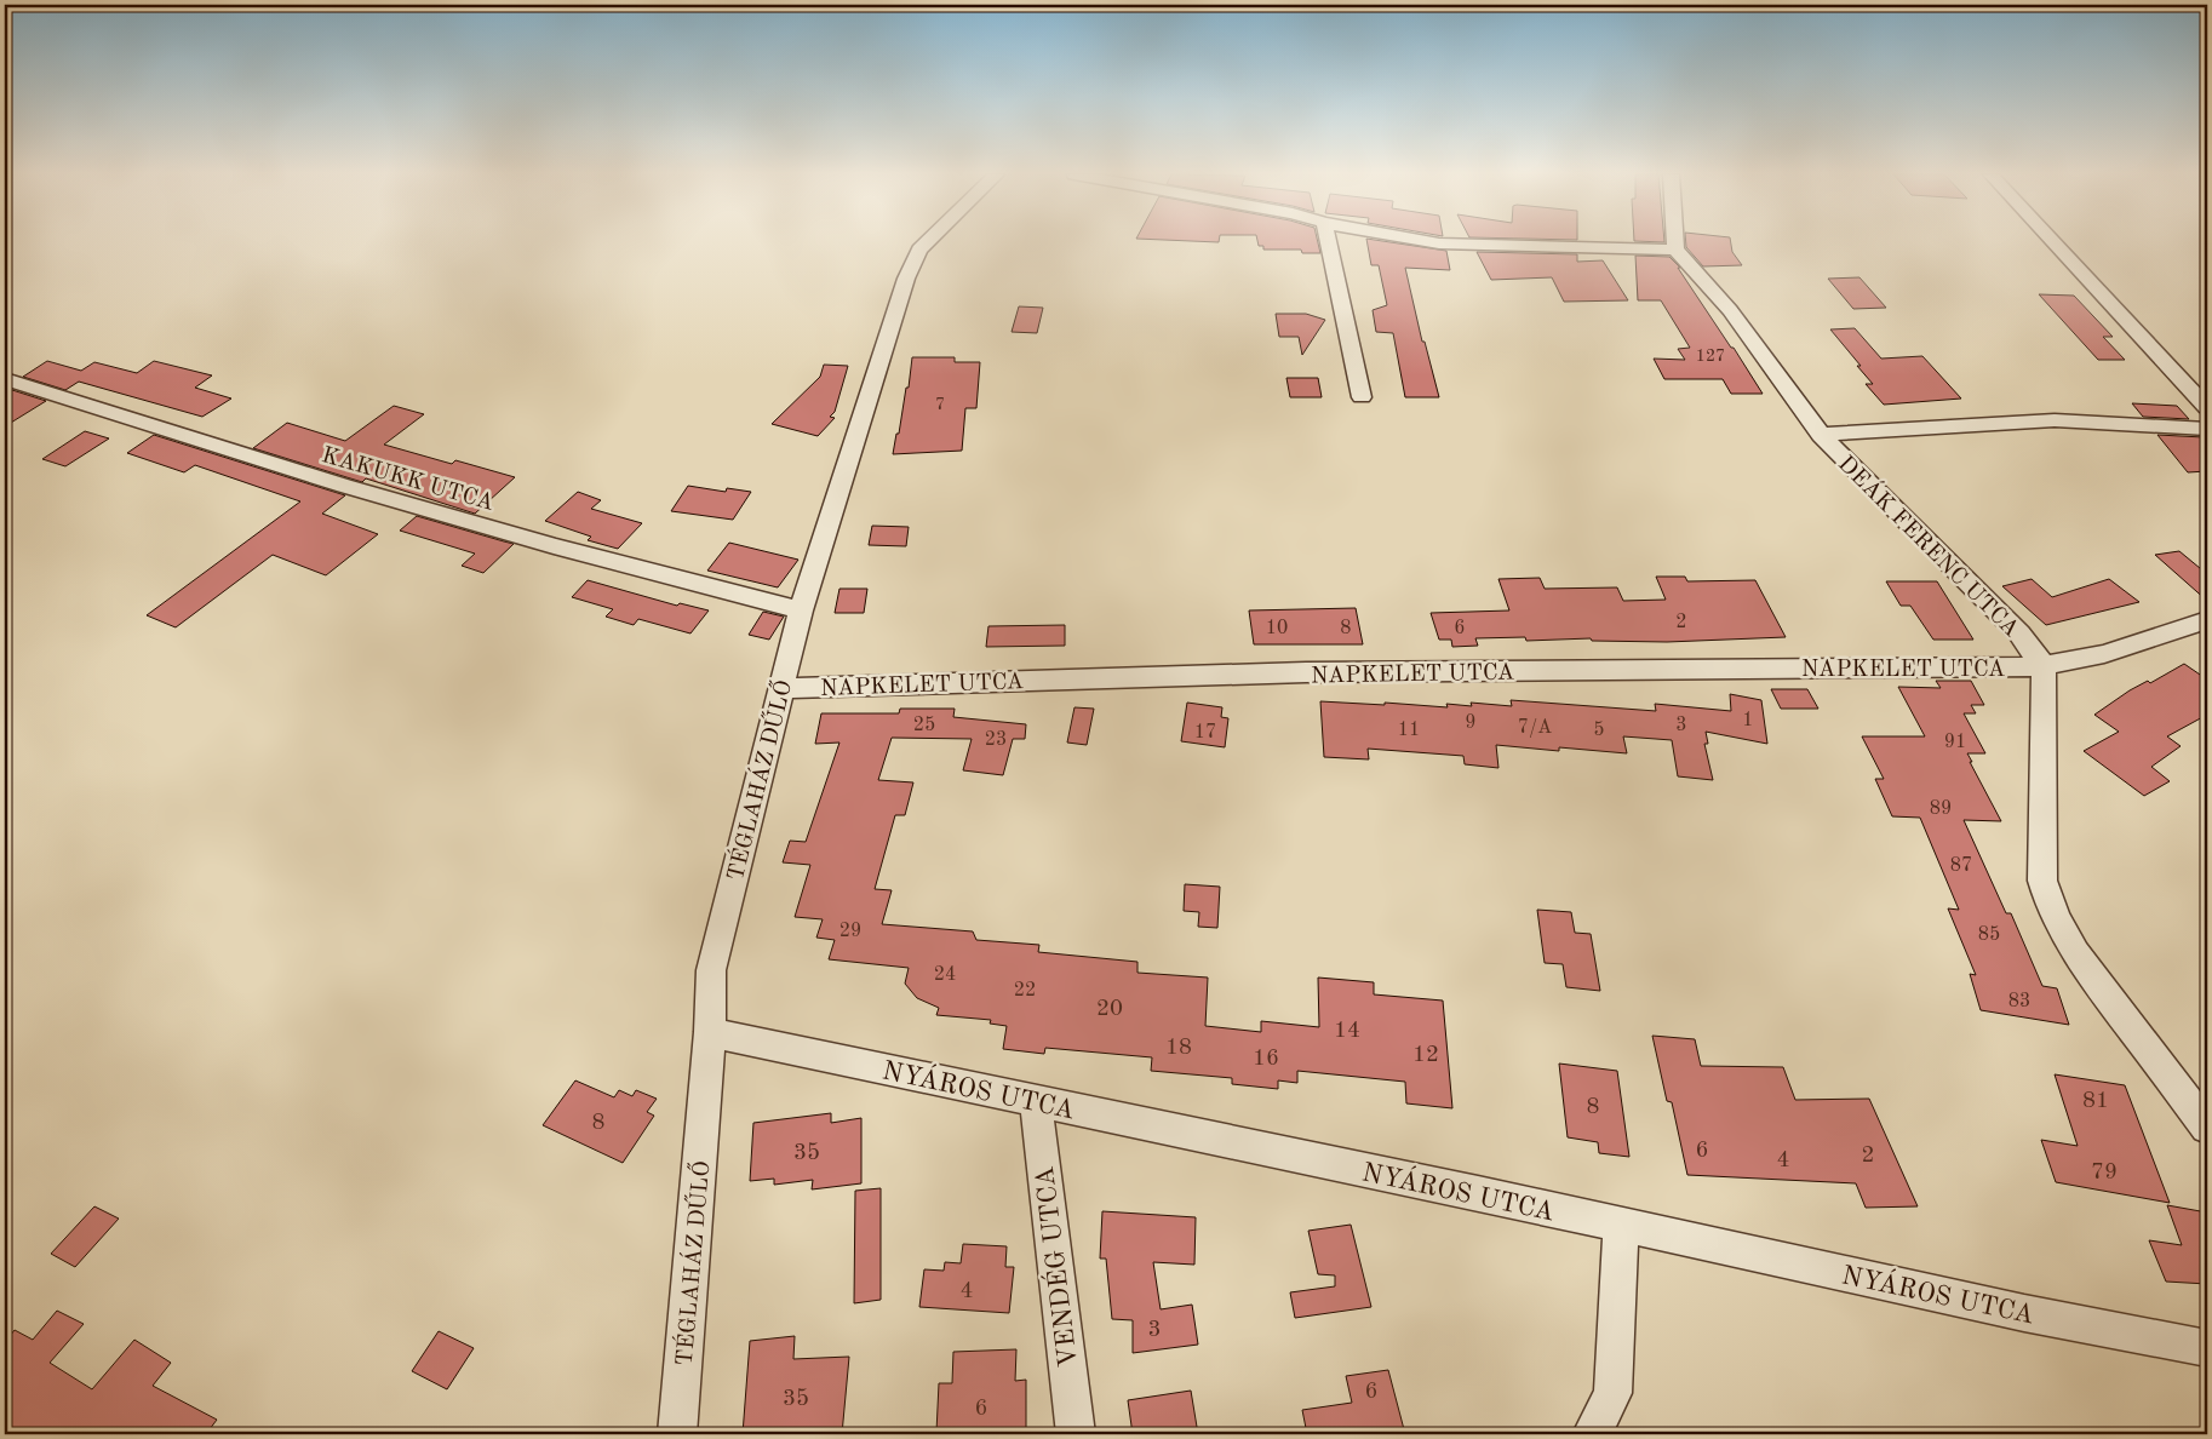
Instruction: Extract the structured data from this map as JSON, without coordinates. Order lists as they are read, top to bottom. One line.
{"streets":{"street":["KAKUKK UTCA","DEÁK FERENC UTCA","NAPKELET UTCA","TÉGLAHÁZ DŰLŐ","NYÁROS UTCA","VENDÉG UTCA"]},"crossings":[["KAKUKK UTCA","TÉGLAHÁZ DŰLŐ"],["DEÁK FERENC UTCA","NAPKELET UTCA"],["NAPKELET UTCA","TÉGLAHÁZ DŰLŐ"],["TÉGLAHÁZ DŰLŐ","NYÁROS UTCA"],["NYÁROS UTCA","VENDÉG UTCA"]],"house_numbers":["127","7","2","10","8","6","1","9","25","3","7/A","11","5","17","23","91","89","87","29","85","24","22","83","20","14","18","12","16","81","8","8","6","35","2","4","79","4","3","6","35","6"]}
